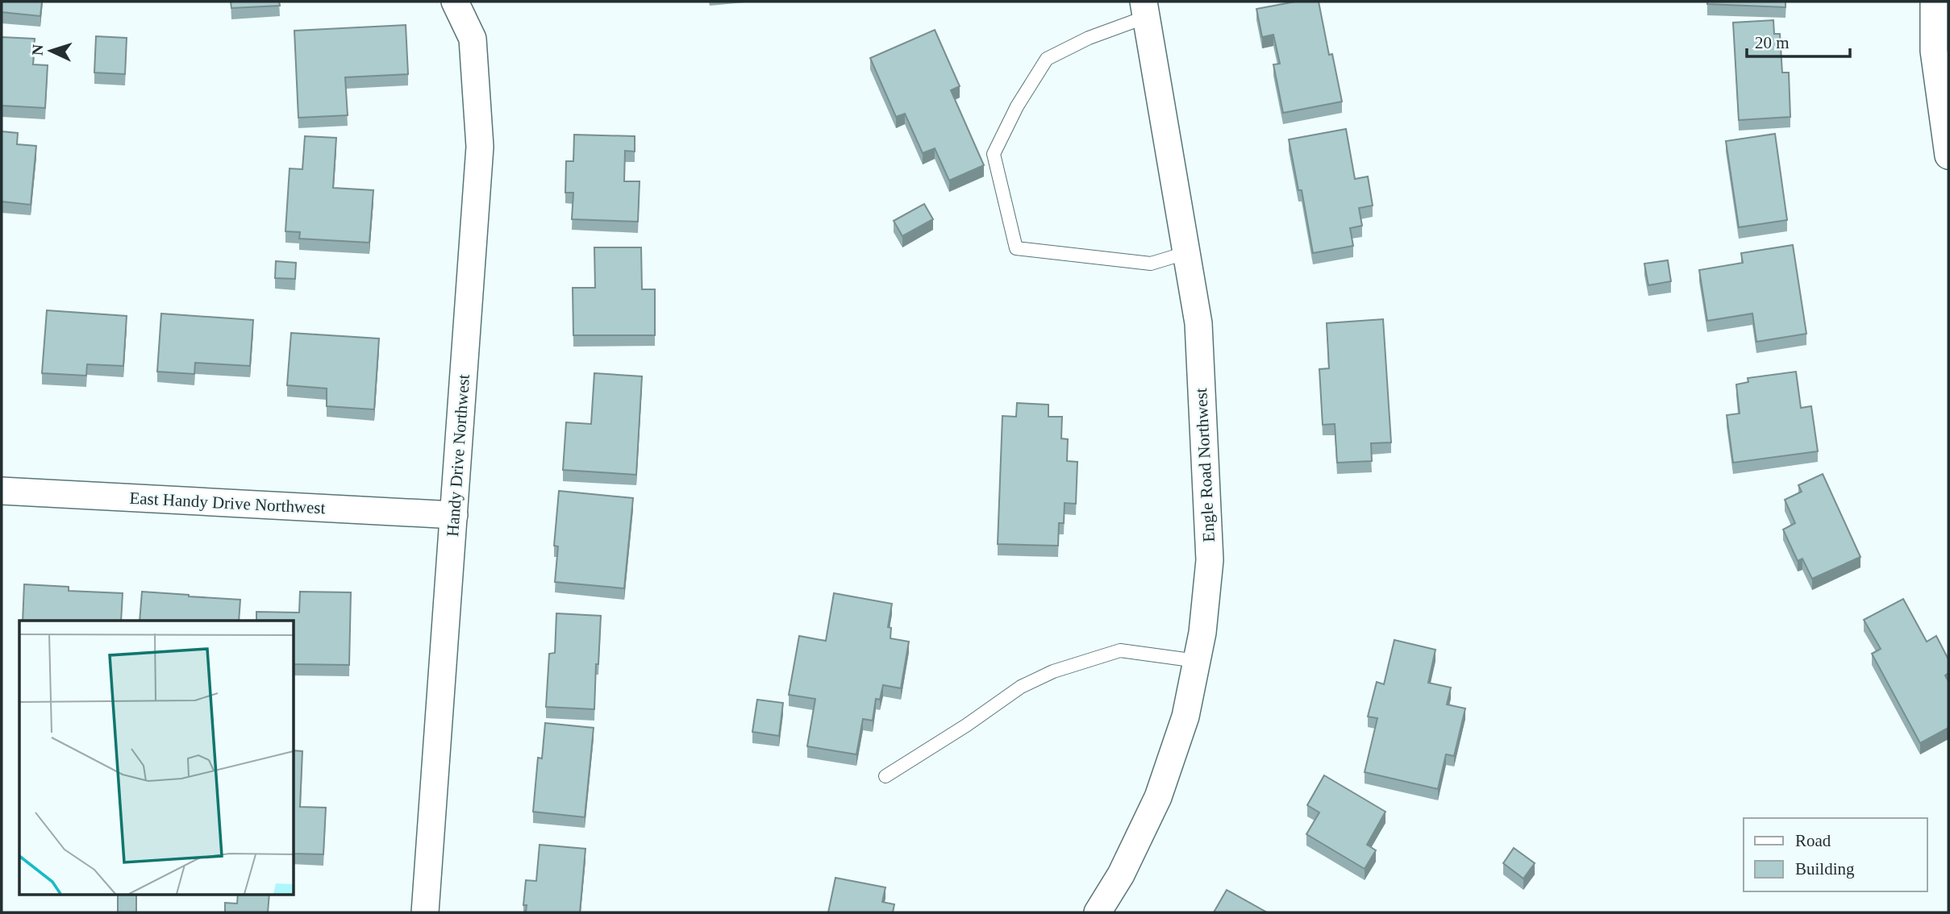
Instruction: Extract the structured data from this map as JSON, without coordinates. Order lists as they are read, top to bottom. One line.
{"streets":{"street":["Handy Drive Northwest","Engle Road Northwest","East Handy Drive Northwest"]},"crossings":[["Handy Drive Northwest","East Handy Drive Northwest"]],"legend":["Road","Building"],"scale_bar":"20 m","north":"left"}
